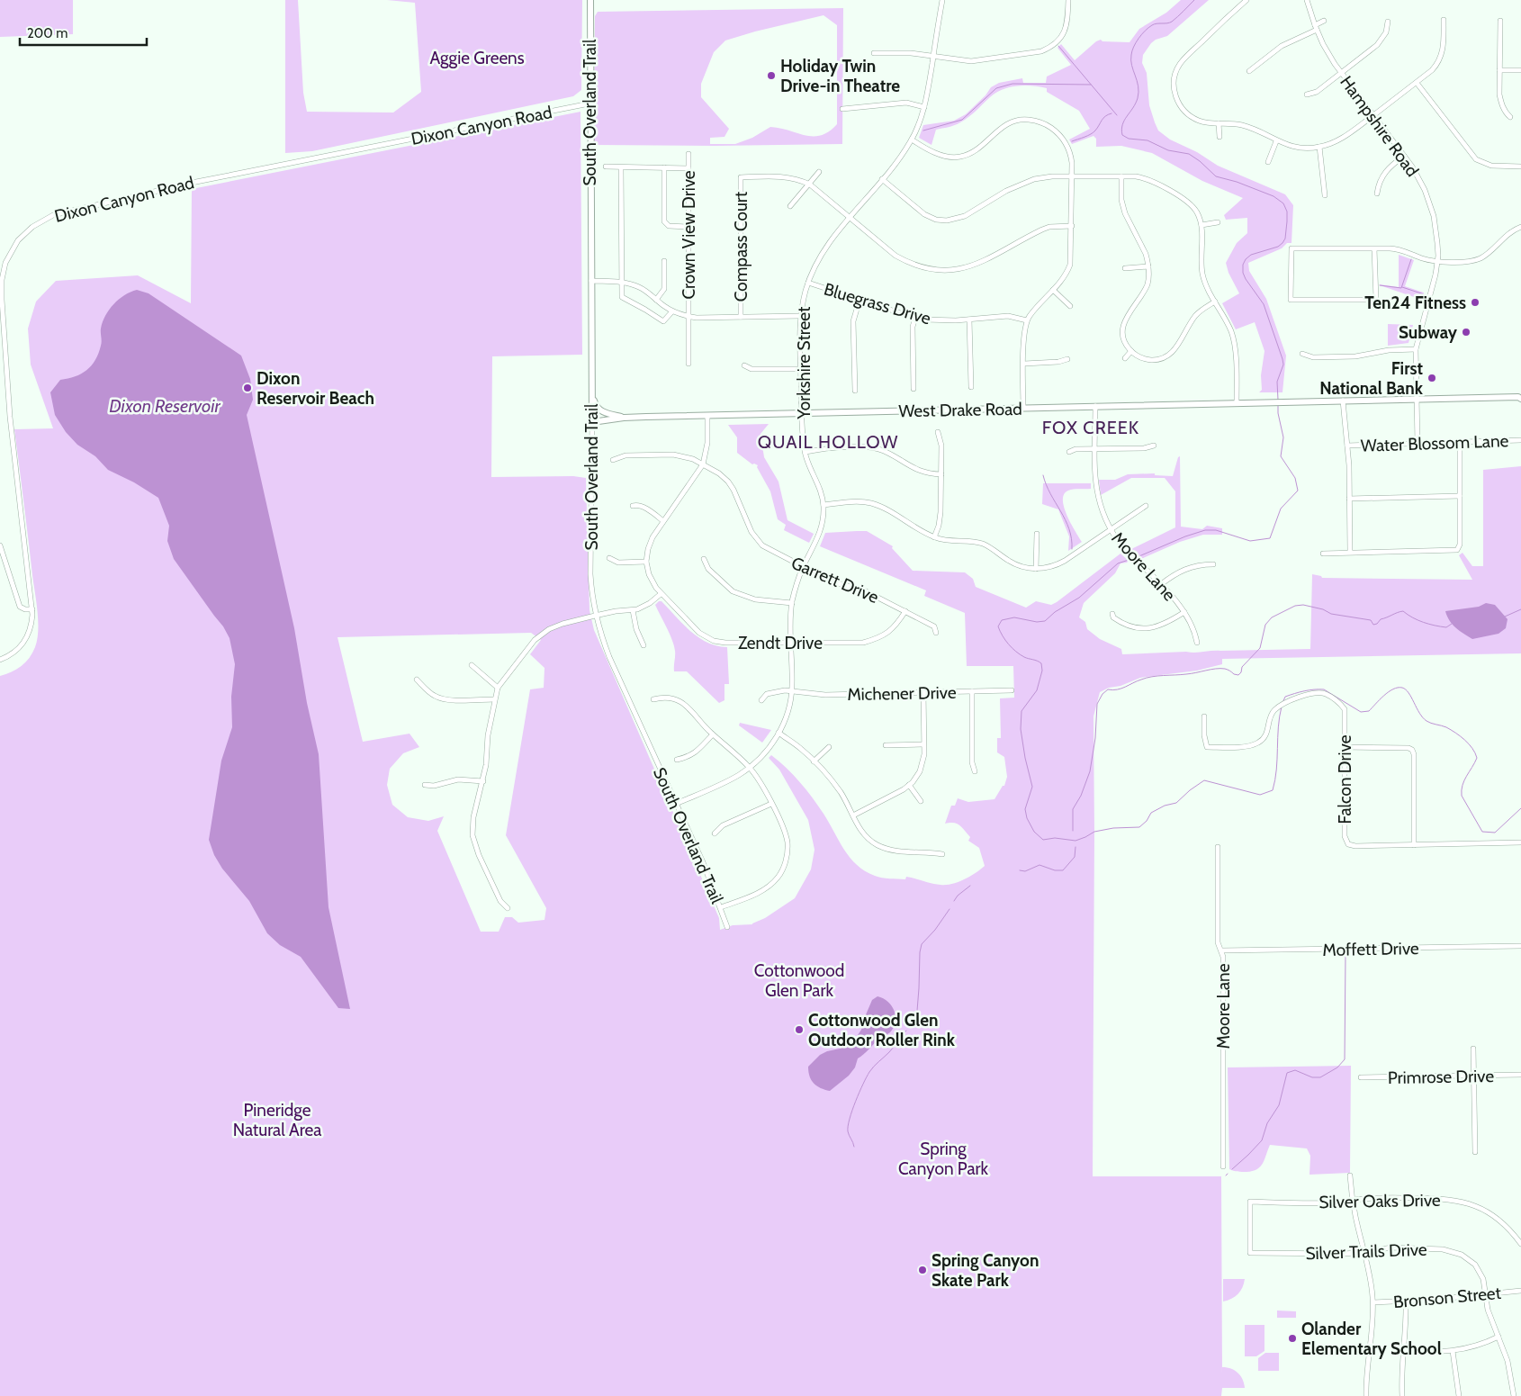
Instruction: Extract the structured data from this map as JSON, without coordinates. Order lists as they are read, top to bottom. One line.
{"streets":{"main road":["South Overland Trail","West Drake Road"],"street":["Dixon Canyon Road","Hampshire Road","Crown View Drive","Compass Court","Bluegrass Drive","Yorkshire Street","Water Blossom Lane","Moore Lane","Garrett Drive","Zendt Drive","Michener Drive","Falcon Drive","Moffett Drive","Primrose Drive","Silver Oaks Drive","Silver Trails Drive","Bronson Street"]},"crossings":[["South Overland Trail","Dixon Canyon Road"],["South Overland Trail","Yorkshire Street"],["South Overland Trail","West Drake Road"],["Hampshire Road","West Drake Road"],["Hampshire Road","Water Blossom Lane"],["Bluegrass Drive","Yorkshire Street"],["Yorkshire Street","West Drake Road"],["Yorkshire Street","Garrett Drive"],["Yorkshire Street","Zendt Drive"],["Yorkshire Street","Michener Drive"],["West Drake Road","Moore Lane"],["Moore Lane","Moffett Drive"],["Garrett Drive","Zendt Drive"],["Silver Oaks Drive","Silver Trails Drive"],["Silver Trails Drive","Bronson Street"]],"districts":["FOX CREEK","QUAIL HOLLOW"],"water":["Dixon Reservoir"],"parks":["Aggie Greens","Cottonwood Glen Park","Pineridge Natural Area","Spring Canyon Park"],"places":["Holiday Twin Drive-in Theatre","Ten24 Fitness","Subway","First National Bank","Dixon Reservoir Beach","Cottonwood Glen Outdoor Roller Rink","Spring Canyon Skate Park","Olander Elementary School"],"scale_bar":"200 m"}
